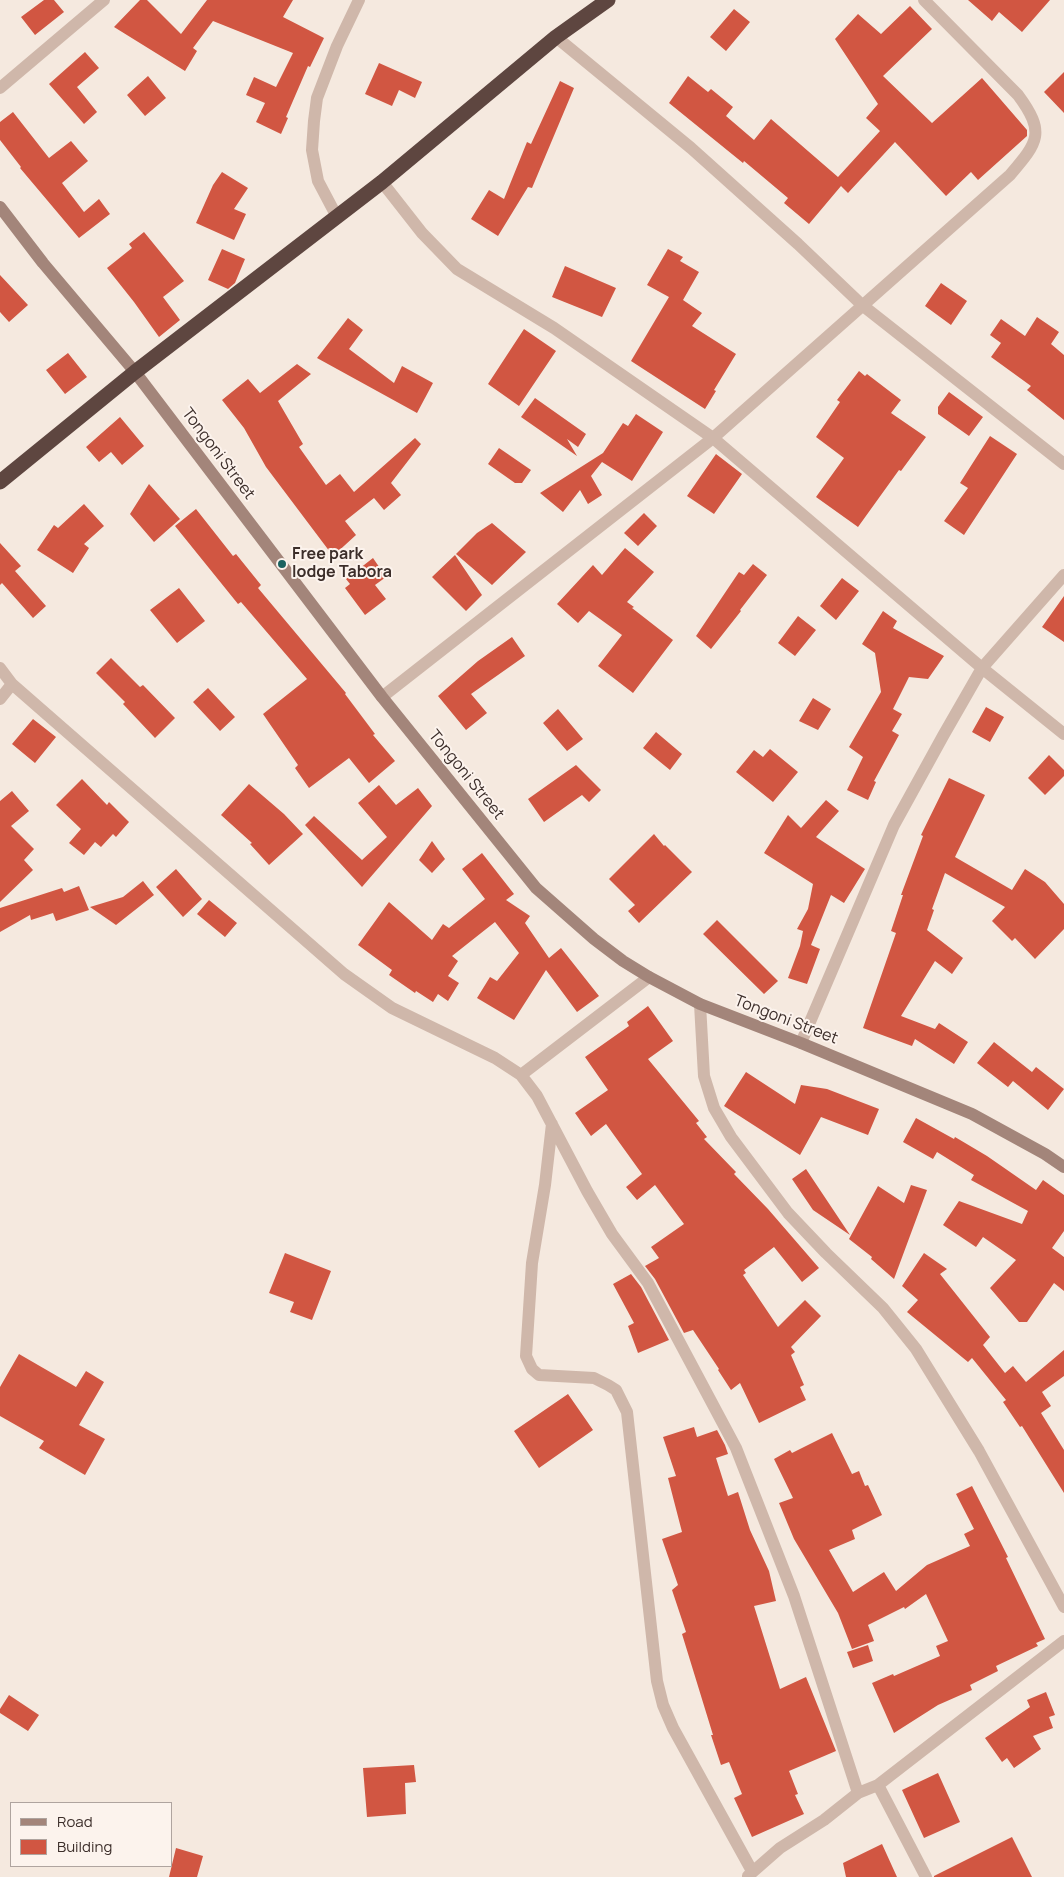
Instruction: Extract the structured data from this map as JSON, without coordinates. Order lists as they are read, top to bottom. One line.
{"streets":{"street":["Tongoni Street"]},"places":["Free park lodge Tabora"],"legend":["Road","Building"]}
